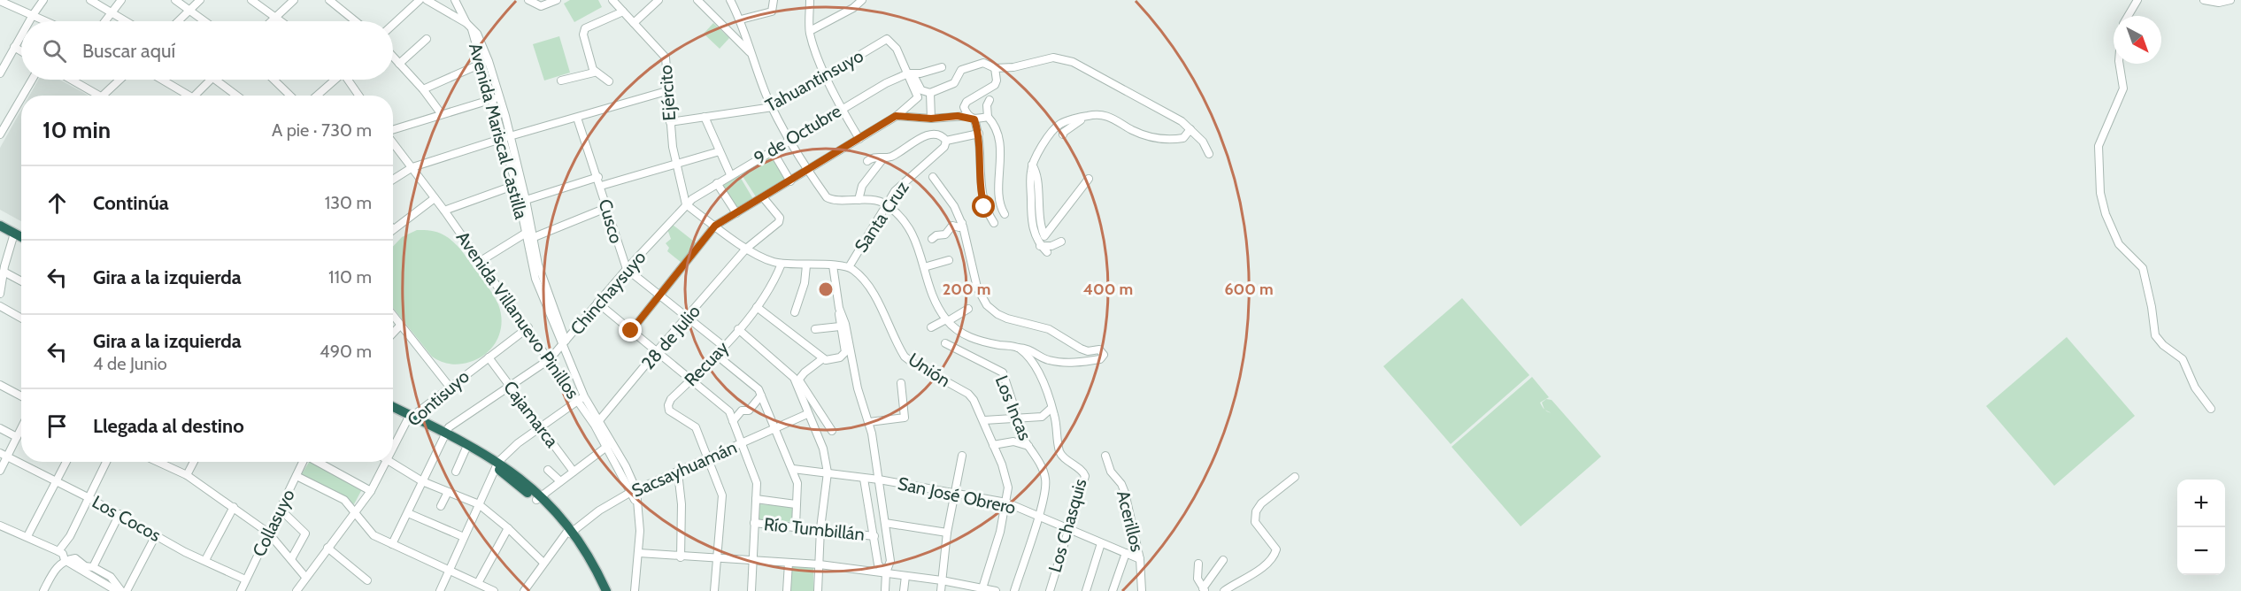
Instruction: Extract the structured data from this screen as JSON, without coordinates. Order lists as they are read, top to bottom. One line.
{"streets":{"street":["Tahuantinsuyo","Ejército","Avenida Mariscal Castilla","9 de Octubre","Santa Cruz","Cusco","Chinchaysuyo","Avenida Villanuevo Pinillos","28 de Julio","Recuay","Unión","Contisuyo","Los Incas","Cajamarca","Sacsayhuamán","San José Obrero","Los Cocos","Acerillos","Collasuyo","Los Chasquis","Río Tumbillán"]},"crossings":[["Tahuantinsuyo","Ejército"],["Tahuantinsuyo","9 de Octubre"],["Ejército","9 de Octubre"],["Ejército","Chinchaysuyo"],["Avenida Mariscal Castilla","Chinchaysuyo"],["Avenida Mariscal Castilla","Avenida Villanuevo Pinillos"],["Avenida Mariscal Castilla","28 de Julio"],["9 de Octubre","Chinchaysuyo"],["Santa Cruz","Unión"],["Cusco","Chinchaysuyo"],["Chinchaysuyo","Avenida Villanuevo Pinillos"],["Chinchaysuyo","Cajamarca"],["Avenida Villanuevo Pinillos","28 de Julio"],["Avenida Villanuevo Pinillos","Contisuyo"],["Recuay","Sacsayhuamán"],["Unión","San José Obrero"],["Contisuyo","Cajamarca"],["Los Incas","San José Obrero"],["San José Obrero","Acerillos"],["San José Obrero","Los Chasquis"],["Los Cocos","Collasuyo"]],"north":"bottom right","page":{"search":"Buscar aquí","heading":["10 min","A pie · 730 m"],"list":[["Continúa","130 m"],["Gira a la izquierda","110 m"],["Gira a la izquierda","4 de Junio","490 m"],"Llegada al destino"],"map_buttons":["+","−"]},"rings":["200 m","400 m","600 m"]}
